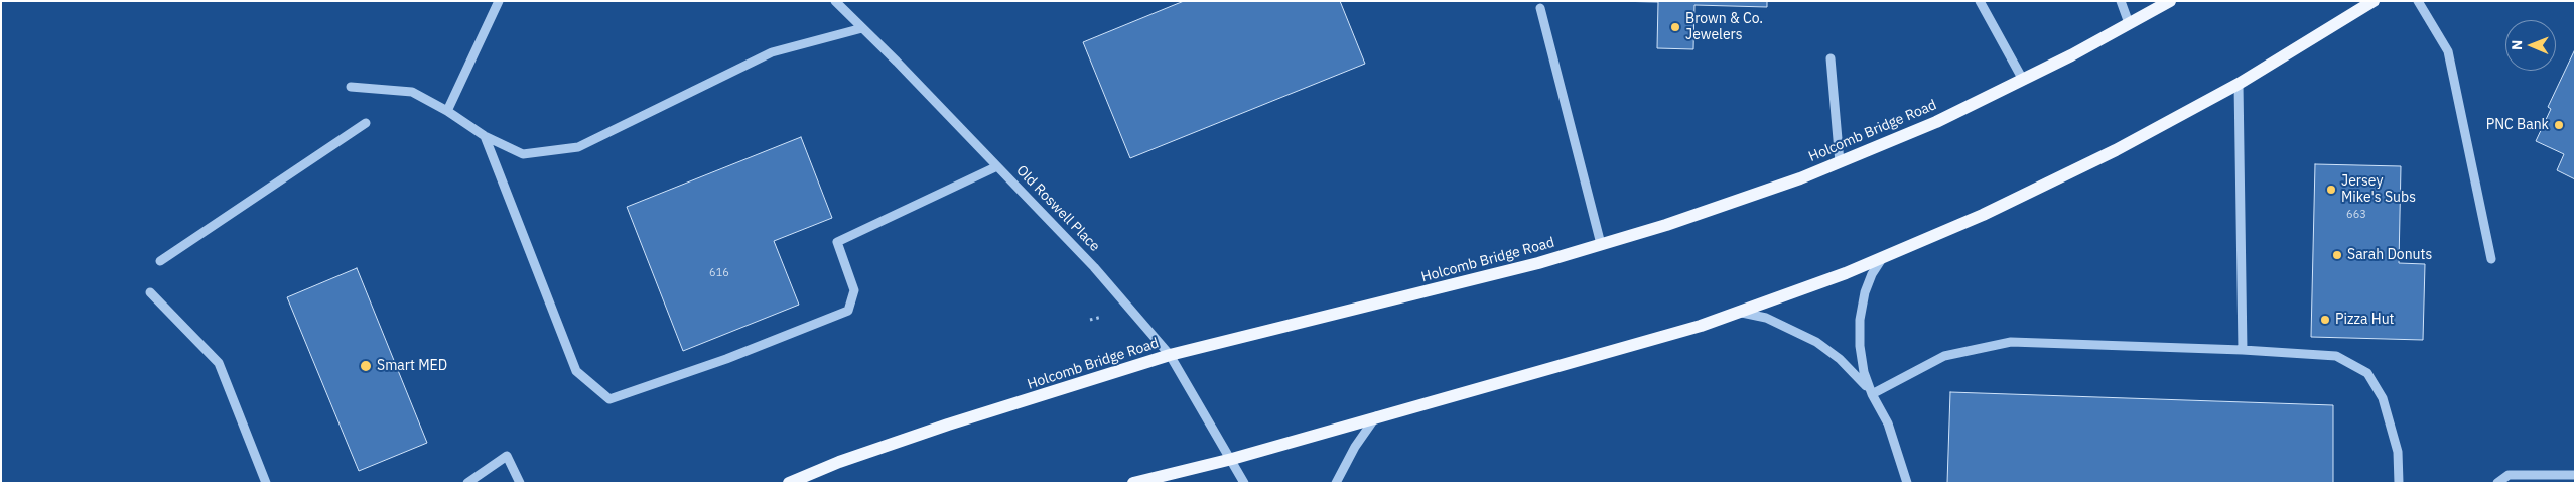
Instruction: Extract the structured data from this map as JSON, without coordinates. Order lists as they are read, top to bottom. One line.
{"streets":{"main road":["Holcomb Bridge Road"],"street":["Old Roswell Place"]},"crossings":[["Holcomb Bridge Road","Old Roswell Place"]],"places":["Brown & Co. Jewelers","PNC Bank","Jersey Mike's Subs","Sarah Donuts","Pizza Hut","Smart MED"],"house_numbers":["663","616"],"north":"left"}
